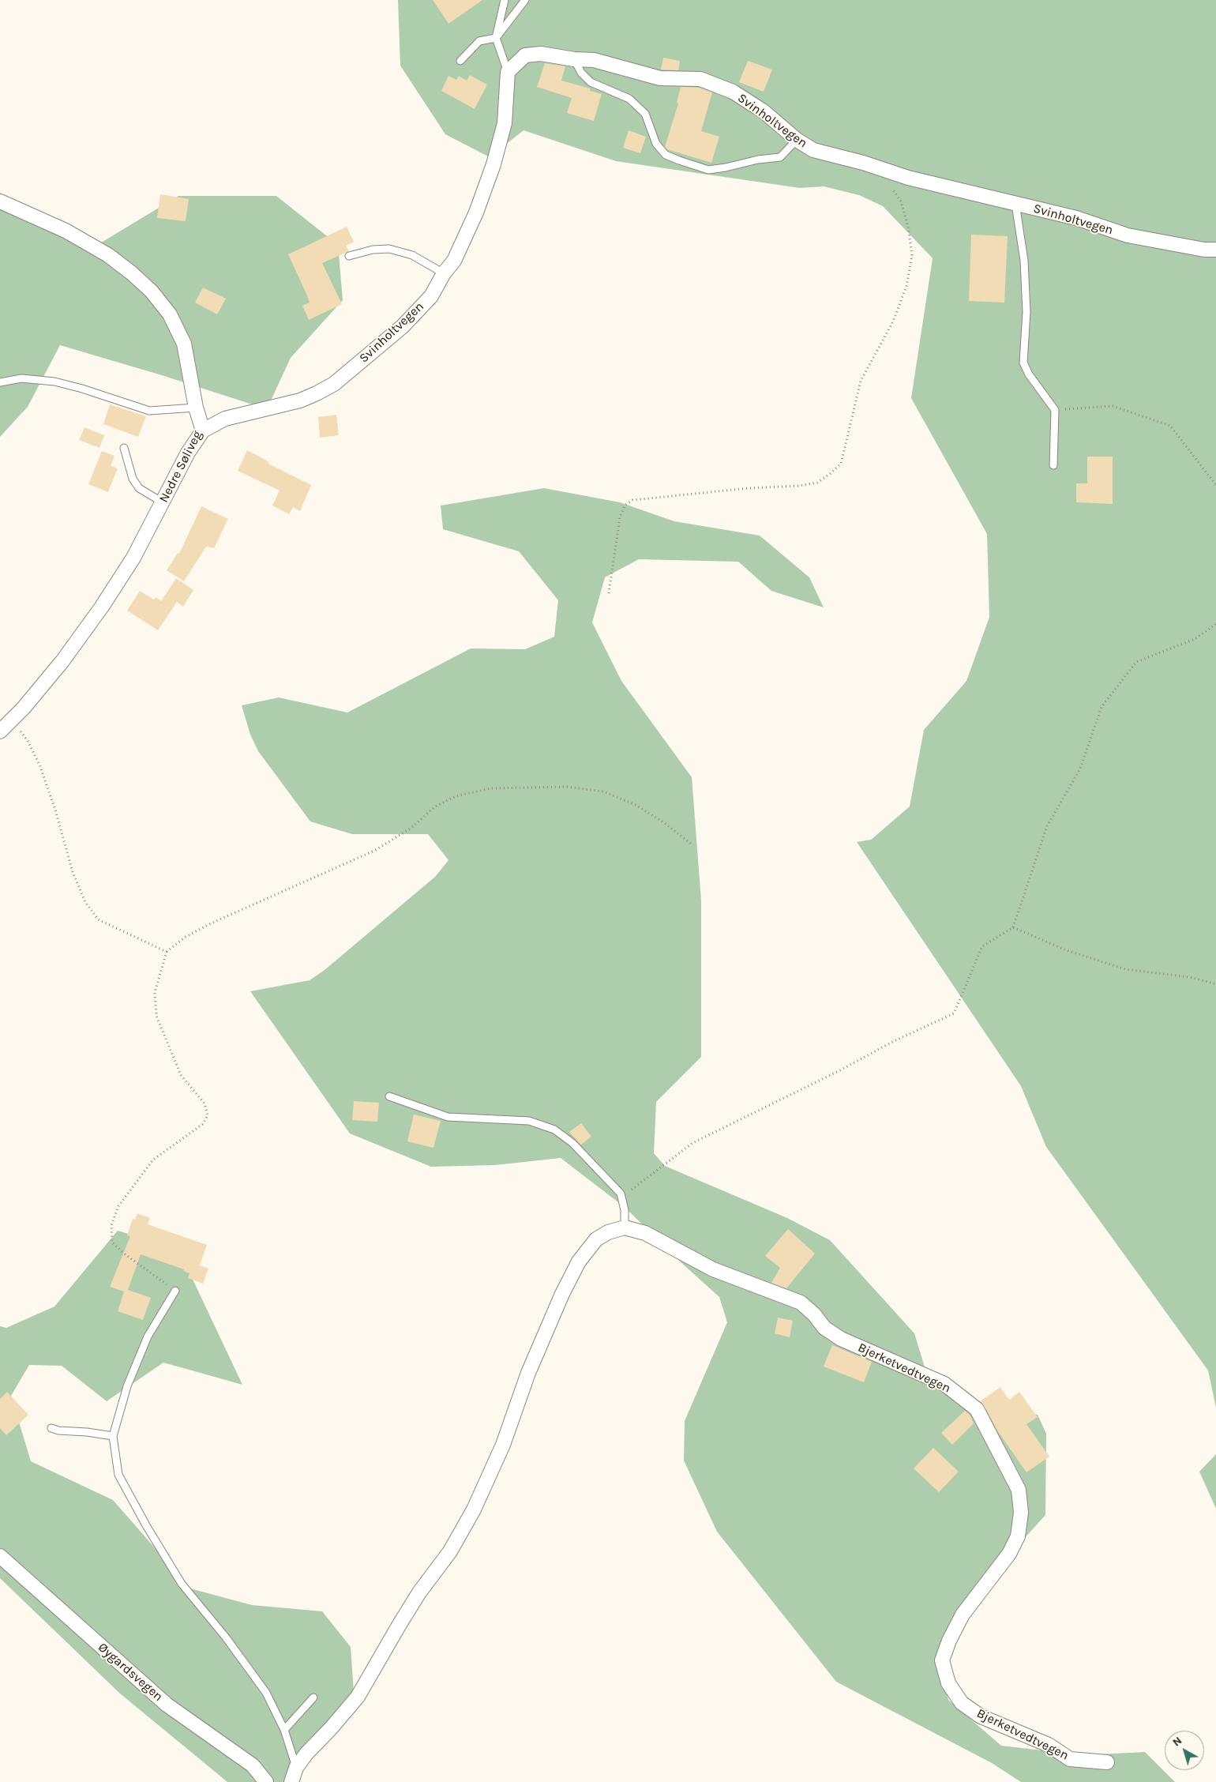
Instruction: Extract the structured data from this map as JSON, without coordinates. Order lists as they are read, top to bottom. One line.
{"streets":{"street":["Svinholtvegen","Nedre Søliveg","Bjerketvedtvegen","Øygardsvegen"]},"crossings":[["Svinholtvegen","Nedre Søliveg"]],"north":"top left"}
